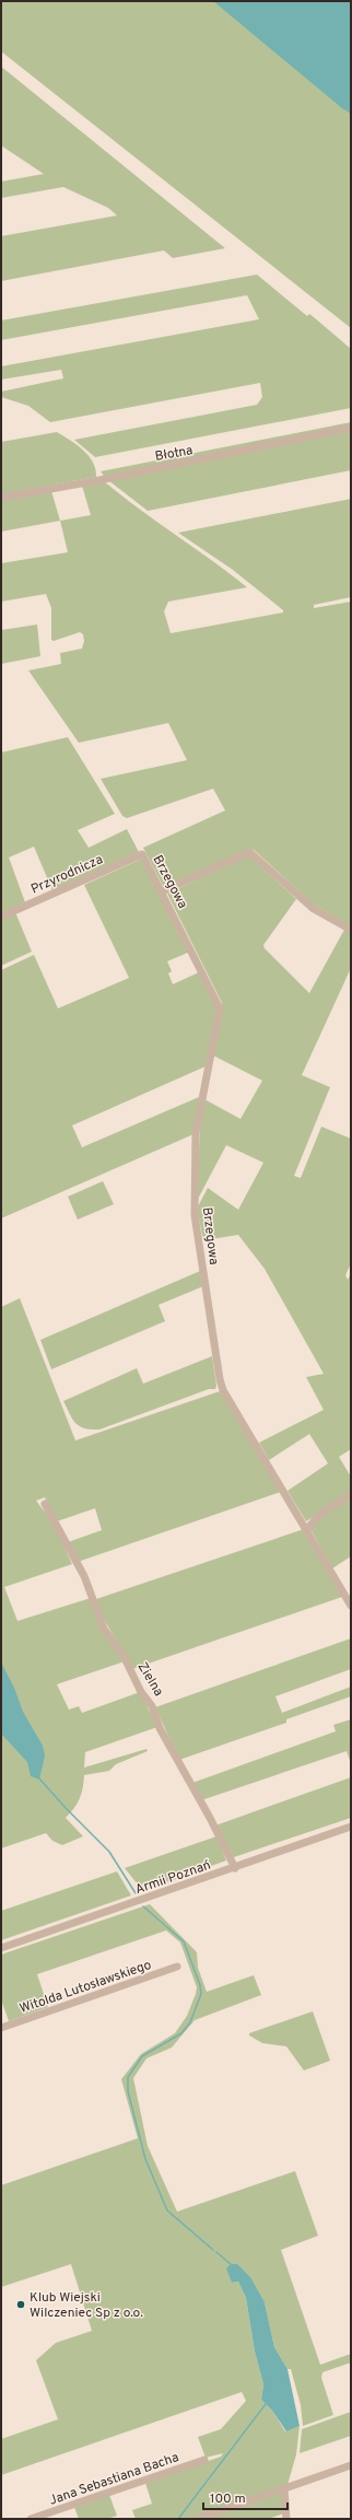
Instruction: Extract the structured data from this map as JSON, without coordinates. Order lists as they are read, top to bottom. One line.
{"streets":{"street":["Błotna","Przyrodnicza","Brzegowa","Zielna","Armii Poznań","Witolda Lutosławskiego","Jana Sebastiana Bacha"]},"crossings":[["Przyrodnicza","Brzegowa"],["Zielna","Armii Poznań"]],"places":["Klub Wiejski Wilczeniec Sp z o.o."],"scale_bar":"100 m"}
